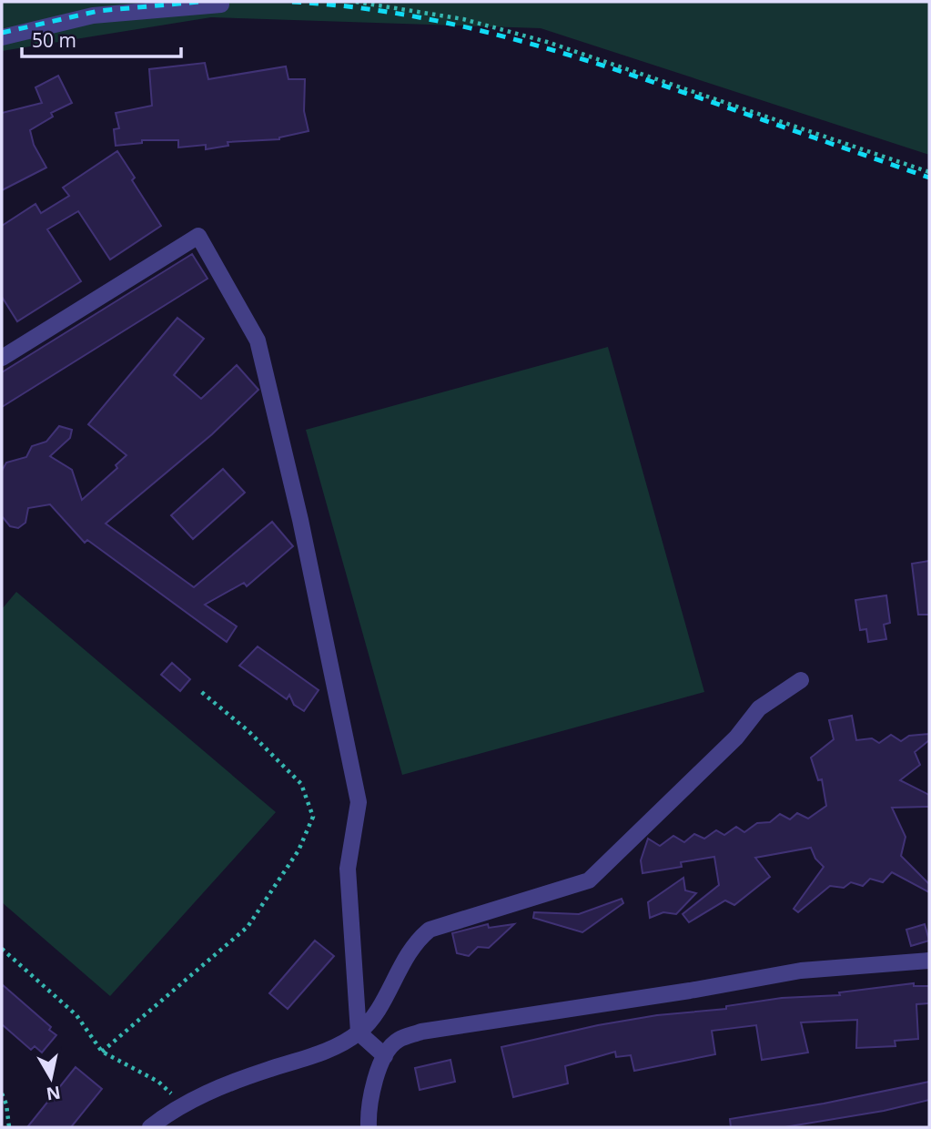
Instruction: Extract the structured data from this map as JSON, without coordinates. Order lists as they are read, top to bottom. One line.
{"scale_bar":"50 m","north":"bottom"}
